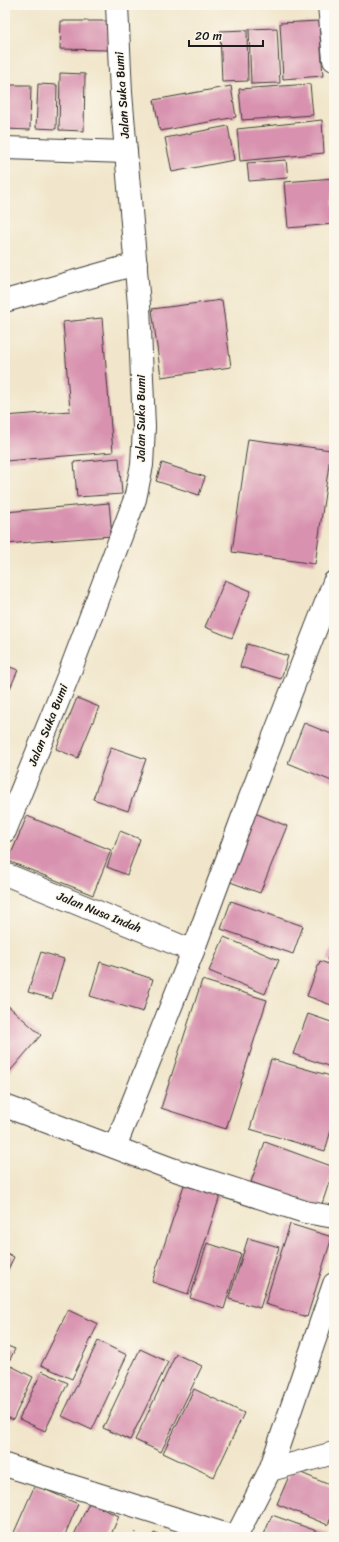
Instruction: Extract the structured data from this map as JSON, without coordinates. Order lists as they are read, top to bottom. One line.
{"streets":{"street":["Jalan Suka Bumi","Jalan Nusa Indah"]},"scale_bar":"20 m"}
